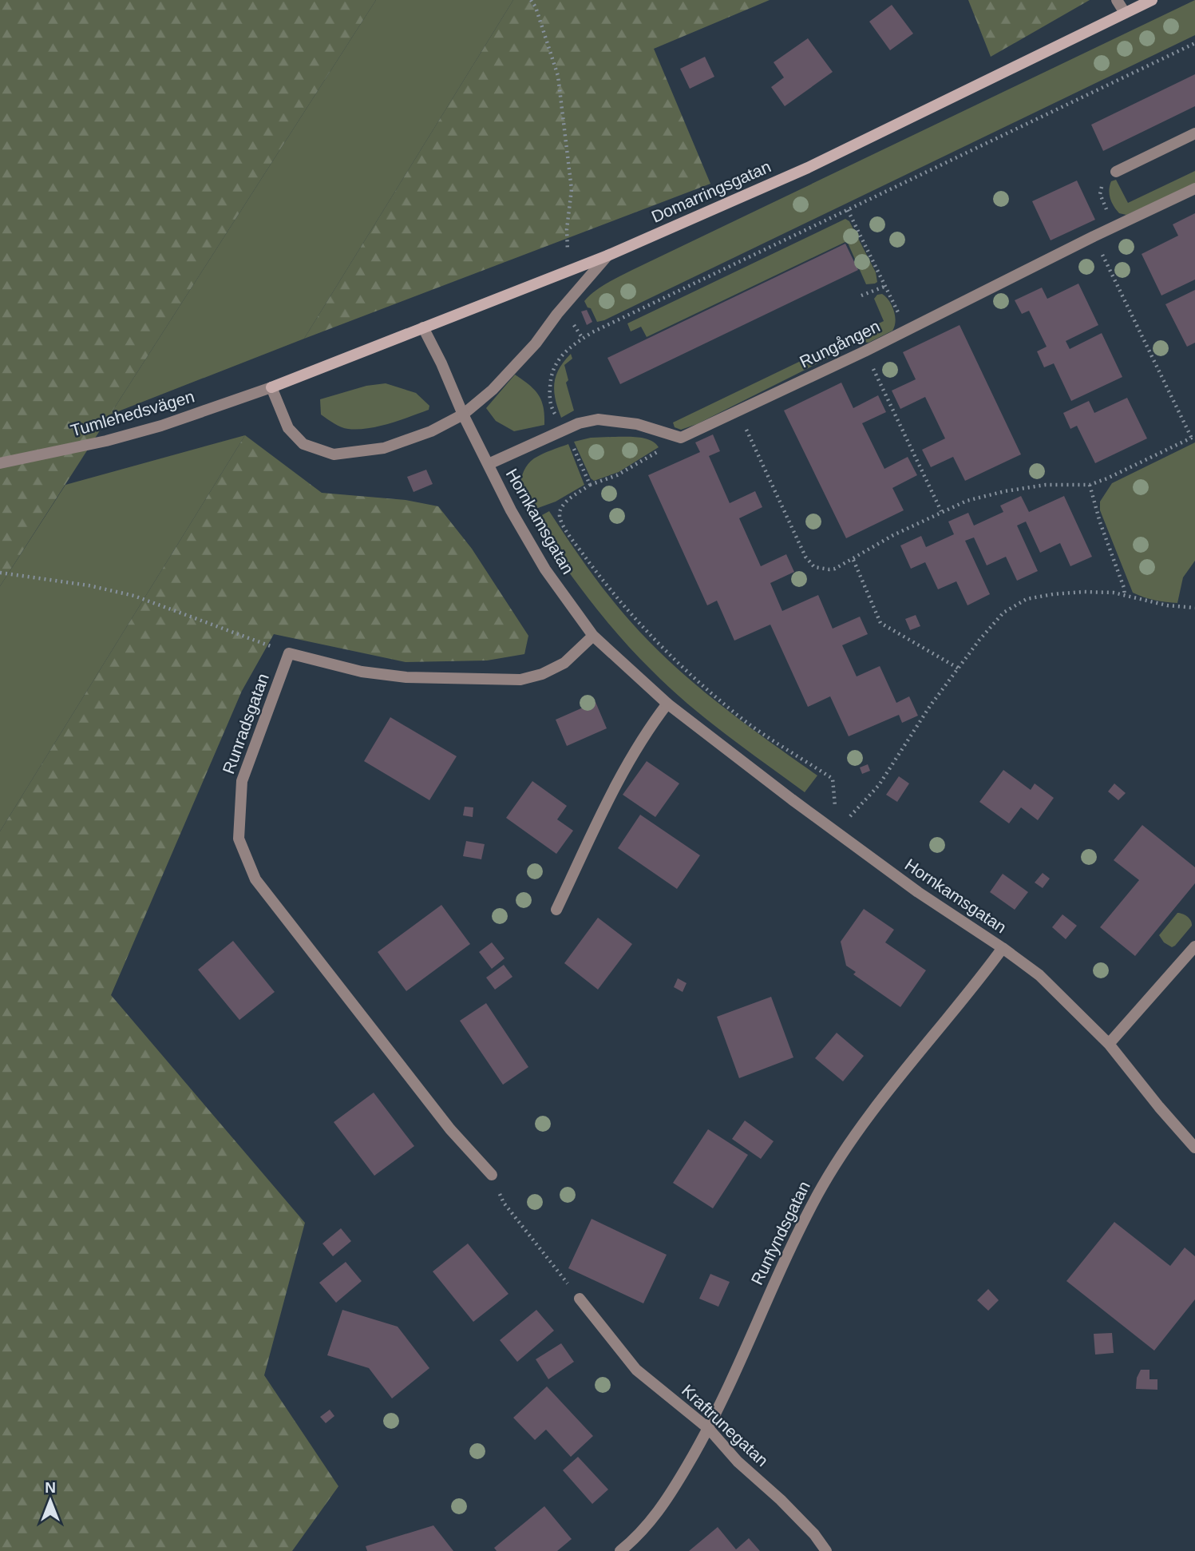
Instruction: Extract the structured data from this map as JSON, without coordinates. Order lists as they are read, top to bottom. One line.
{"streets":{"street":["Domarringsgatan","Rungången","Tumlehedsvägen","Hornkamsgatan","Runradsgatan","Runfyndsgatan","Kraftrunegatan"]},"crossings":[["Domarringsgatan","Tumlehedsvägen"],["Domarringsgatan","Hornkamsgatan"],["Hornkamsgatan","Runfyndsgatan"],["Runfyndsgatan","Kraftrunegatan"]],"north":"top"}
